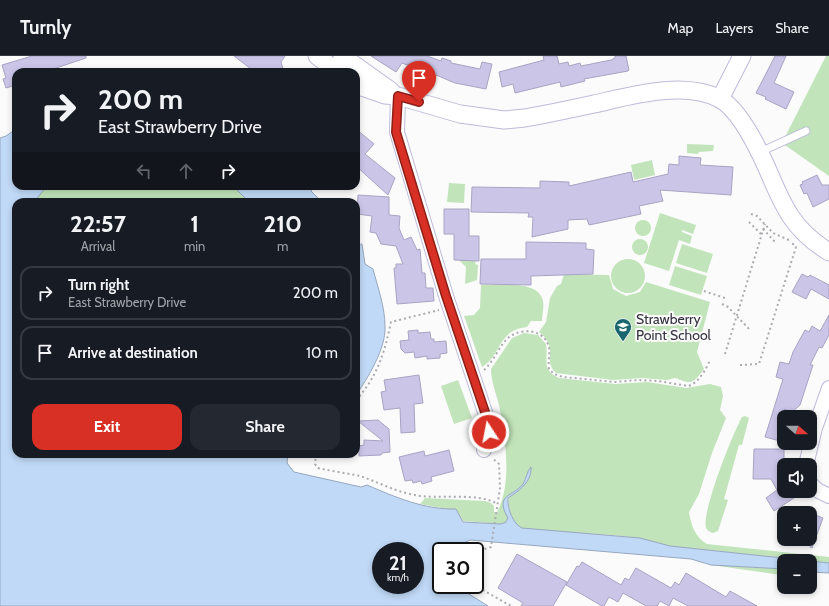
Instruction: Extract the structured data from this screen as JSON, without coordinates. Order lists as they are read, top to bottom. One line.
{"places":{"school or university":["Strawberry Point School"]},"north":"right","page":{"header":"Turnly","nav":["Map","Layers","Share"],"turn":["200 m","East Strawberry Drive"],"eta":["22:57","Arrival","1","min","210","m"],"list":[{"name":"Turn right","note":"East Strawberry Drive","value":"200 m"},{"name":"Arrive at destination","value":"10 m"}],"buttons":["Exit","Share"],"map_buttons":["+","−"],"speed":"21 km/h","limit":"30"}}
